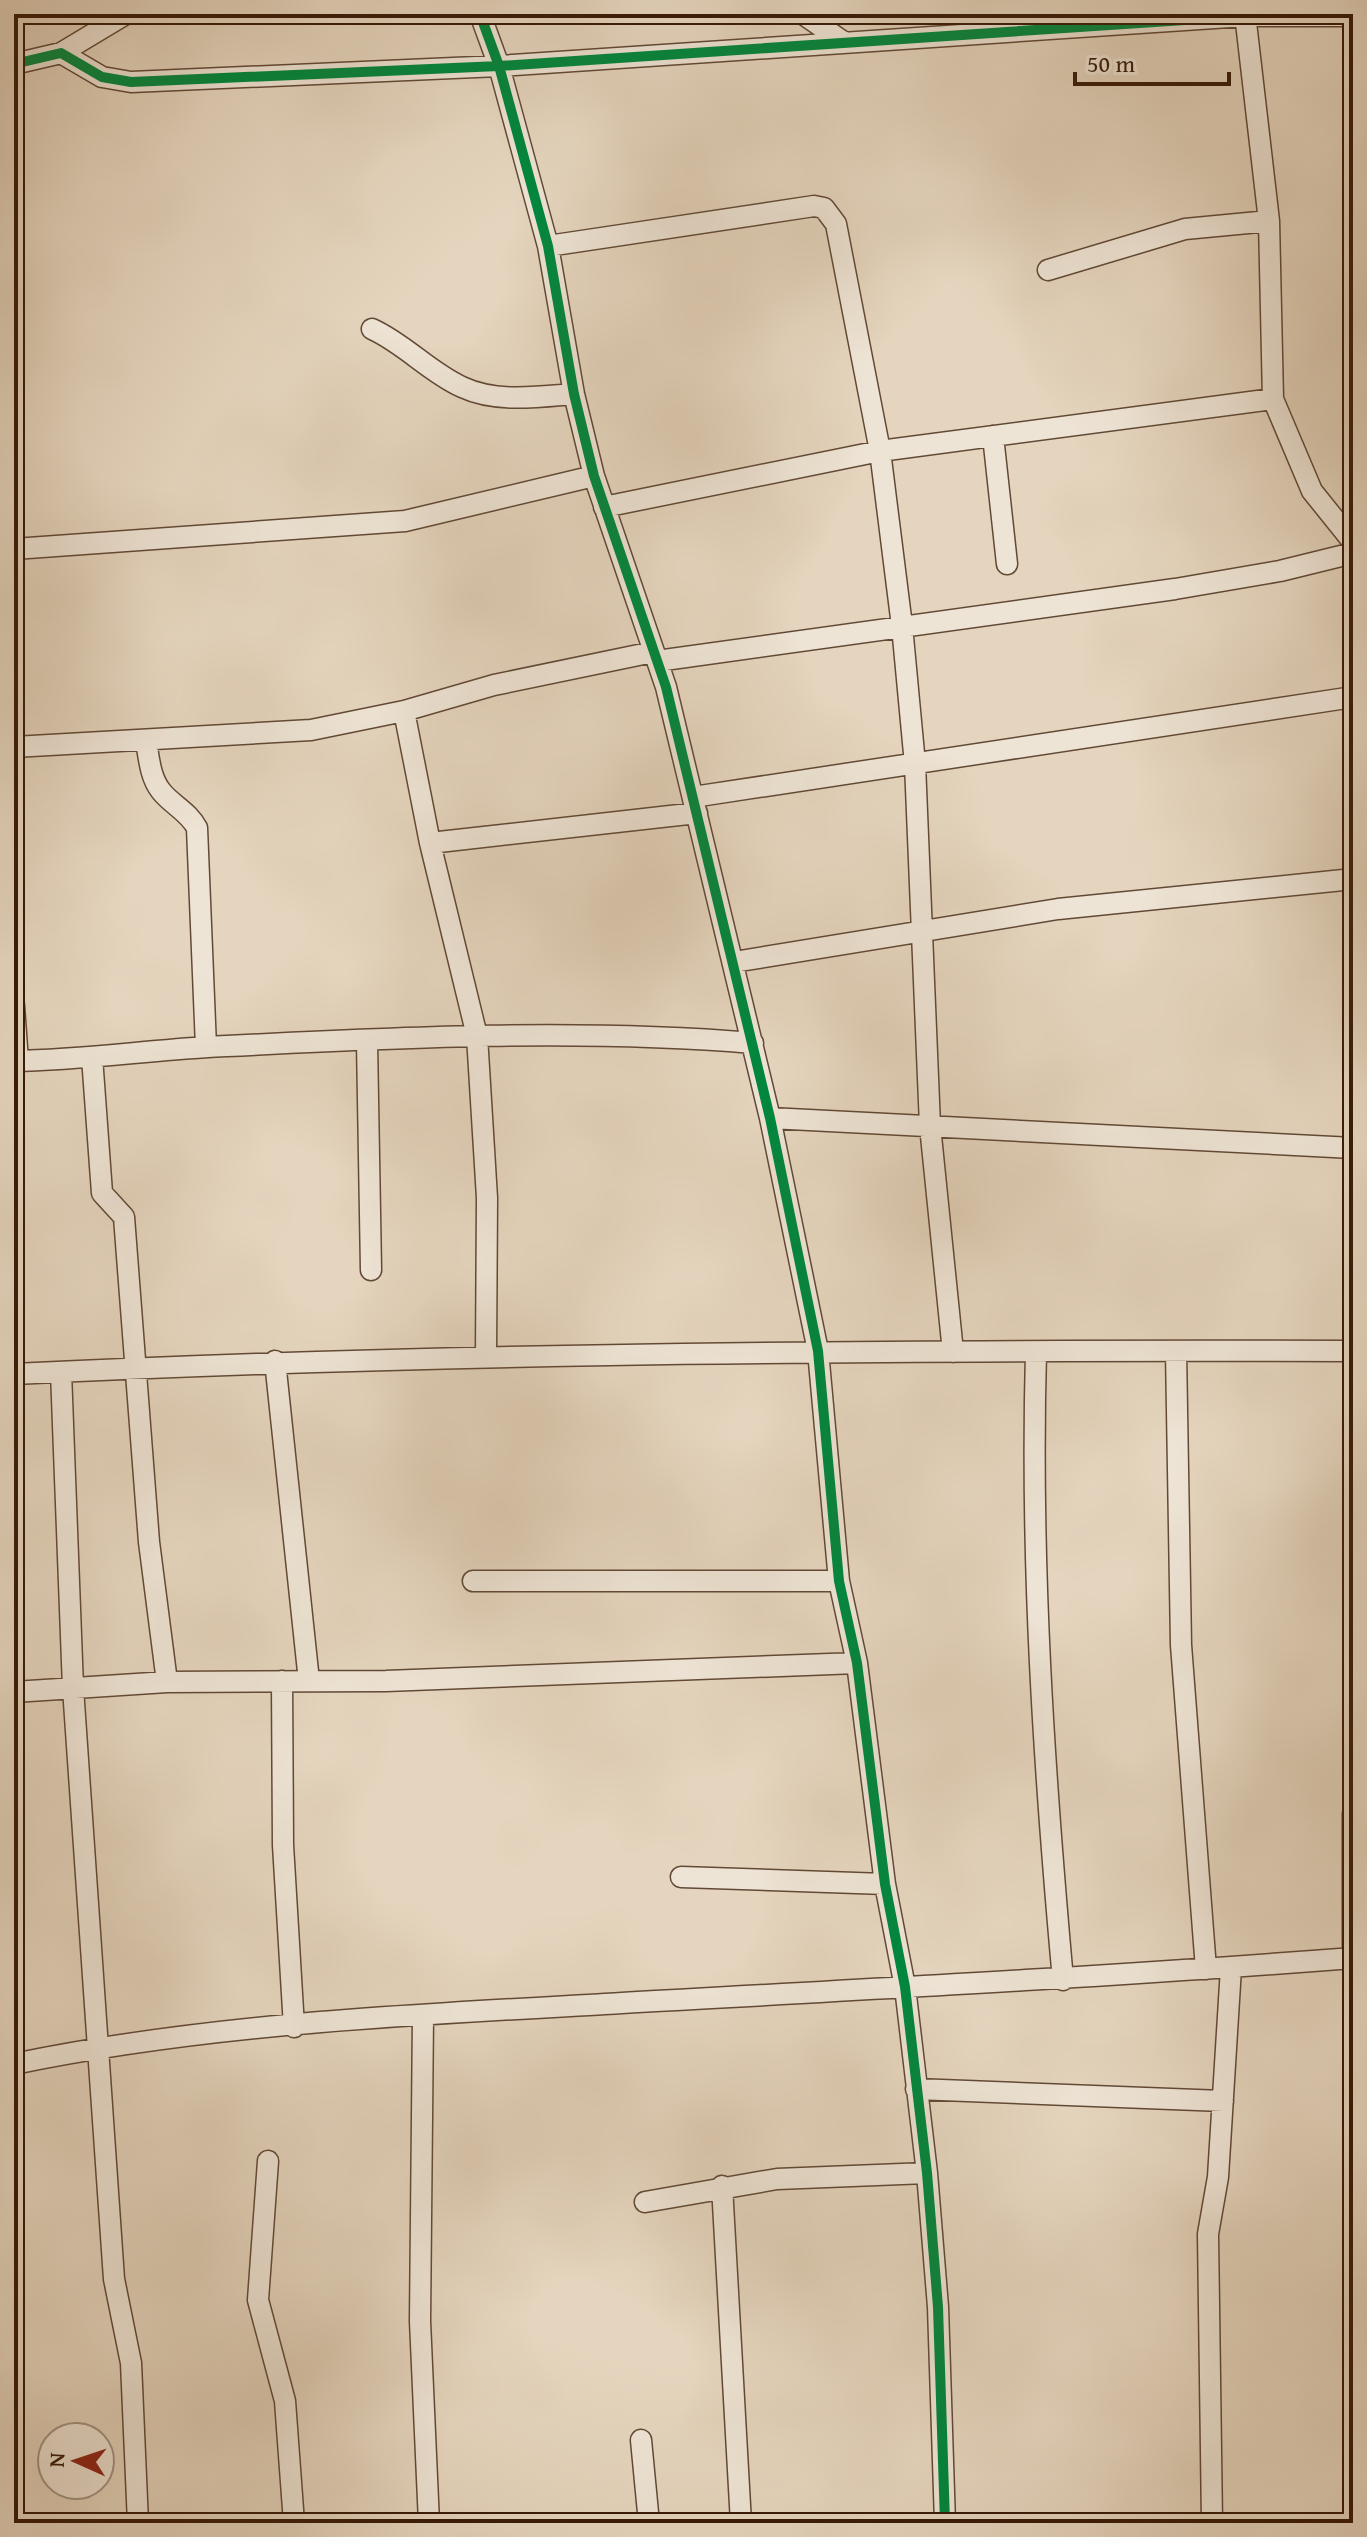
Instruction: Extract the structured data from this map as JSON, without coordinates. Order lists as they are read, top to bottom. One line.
{"scale_bar":"50 m","north":"left"}
